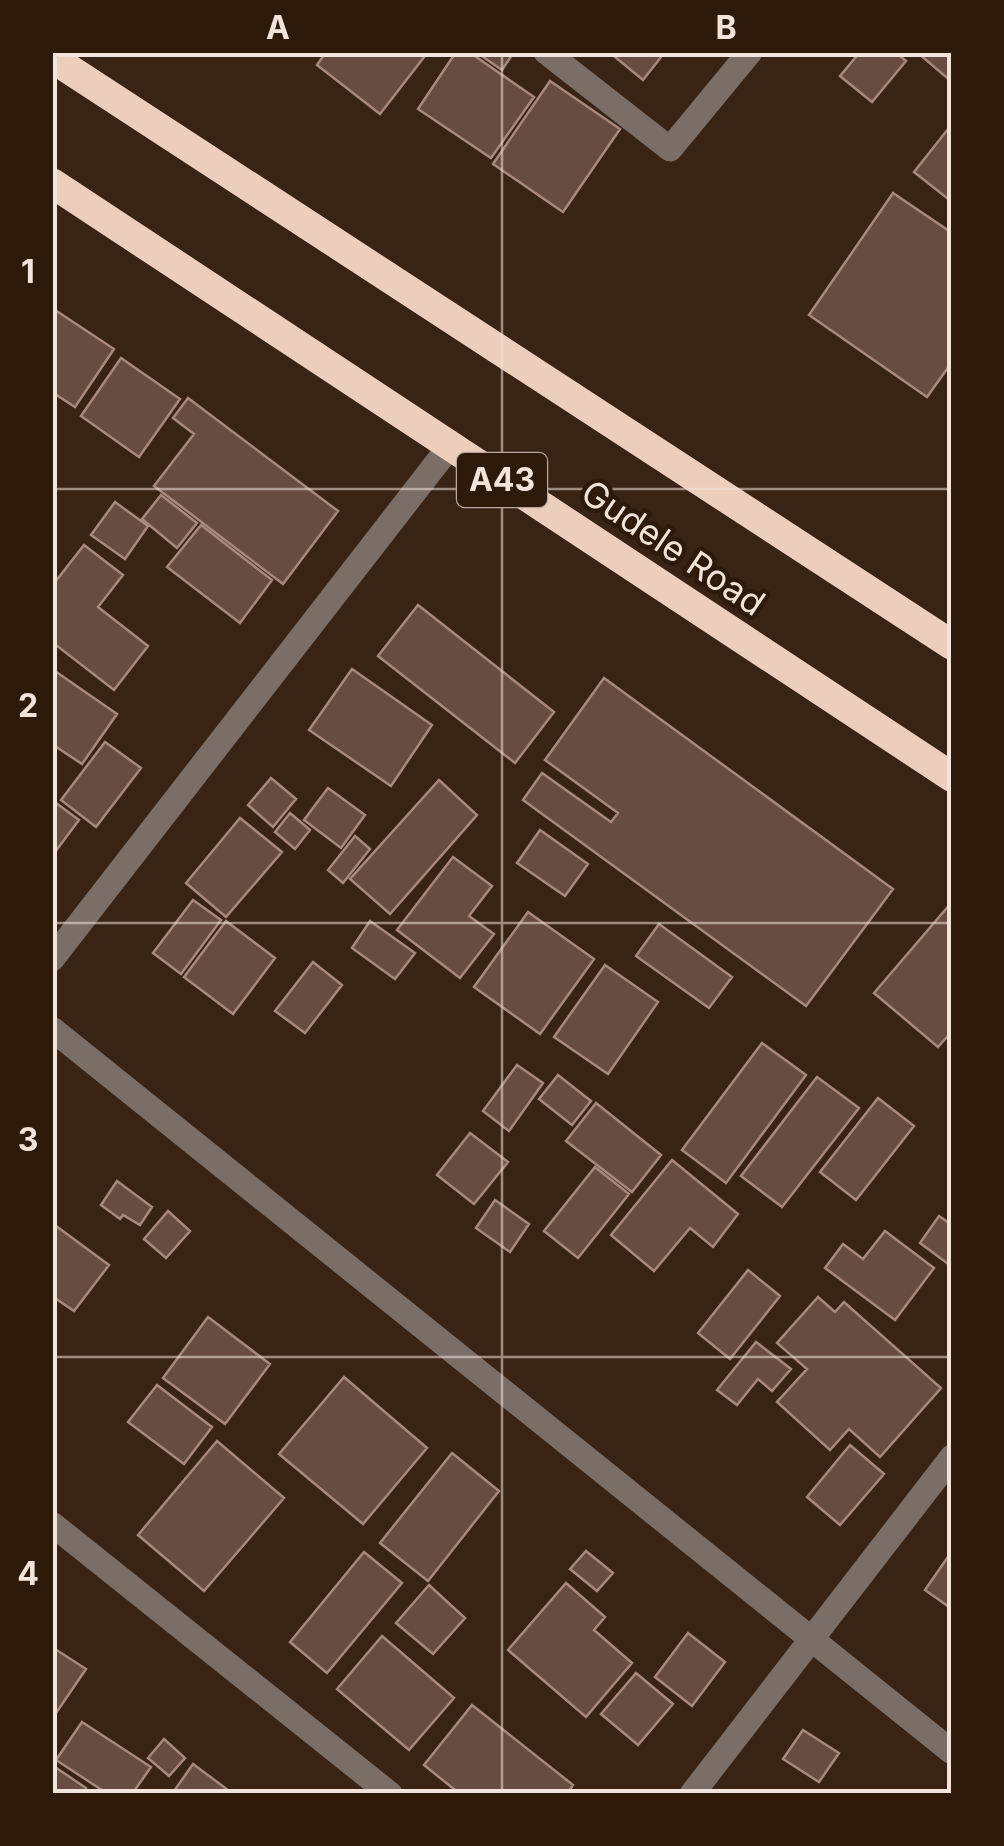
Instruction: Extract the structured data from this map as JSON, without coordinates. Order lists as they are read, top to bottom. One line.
{"streets":{"highway":["A43","Gudele Road"]},"grid":{"columns":["A","B"],"rows":["1","2","3","4"]}}
